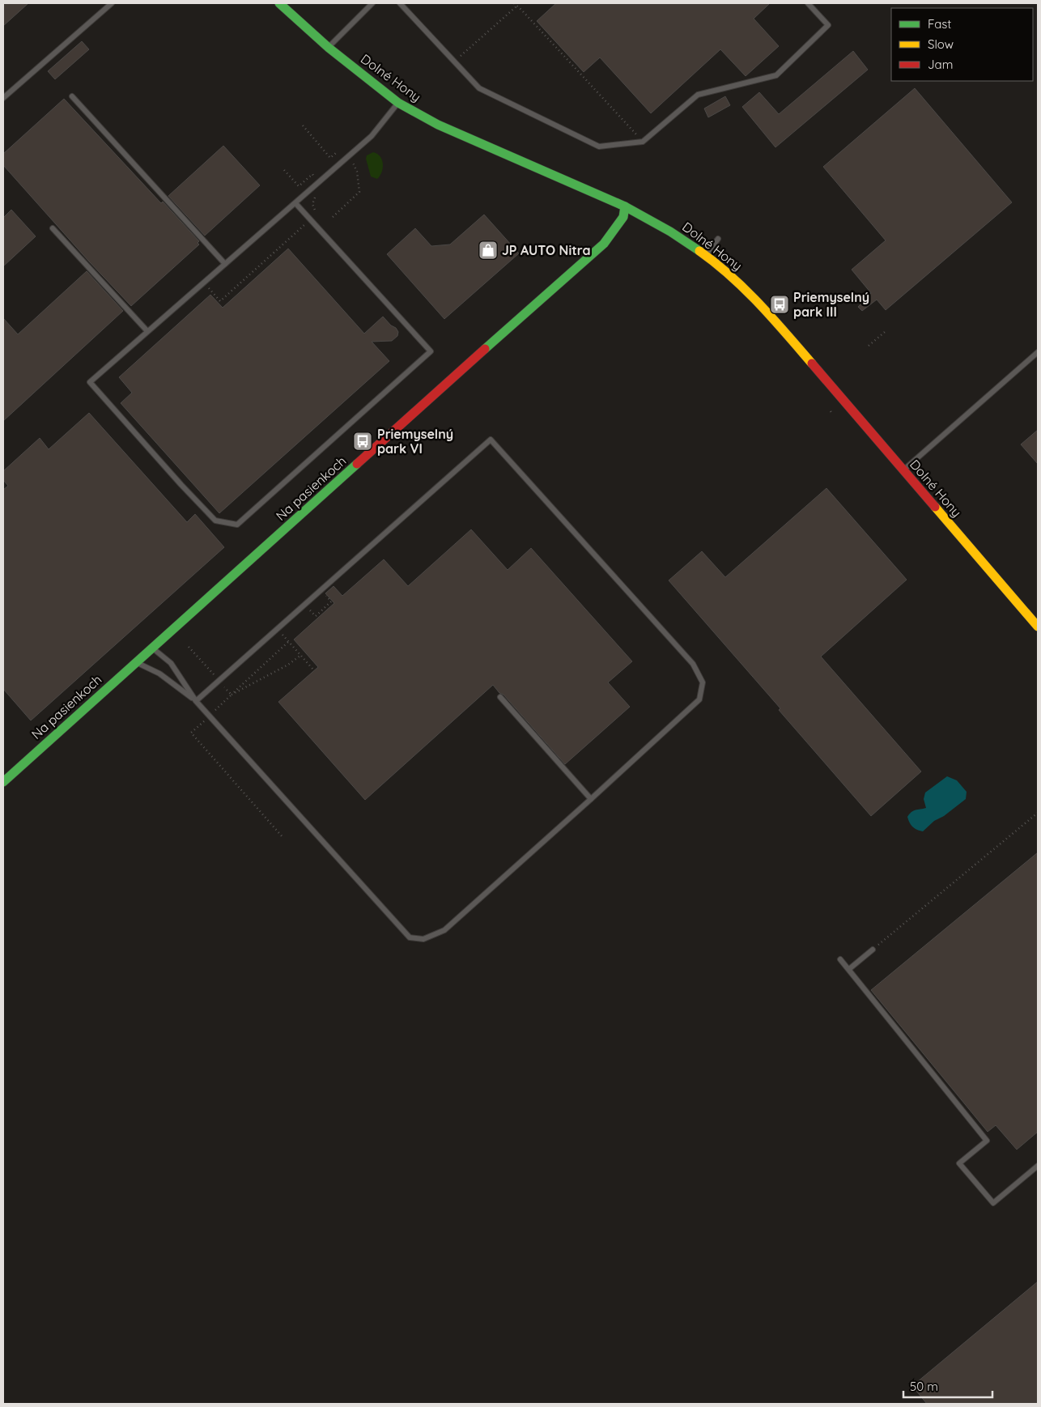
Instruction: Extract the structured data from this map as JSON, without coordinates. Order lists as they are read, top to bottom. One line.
{"streets":{"street":["Dolné Hony","Na pasienkoch"]},"crossings":[["Dolné Hony","Na pasienkoch"]],"places":{"shop":["JP AUTO Nitra"],"bus stop":["Priemyselný park III","Priemyselný park VI"]},"legend":["Fast","Slow","Jam"],"scale_bar":"50 m"}
